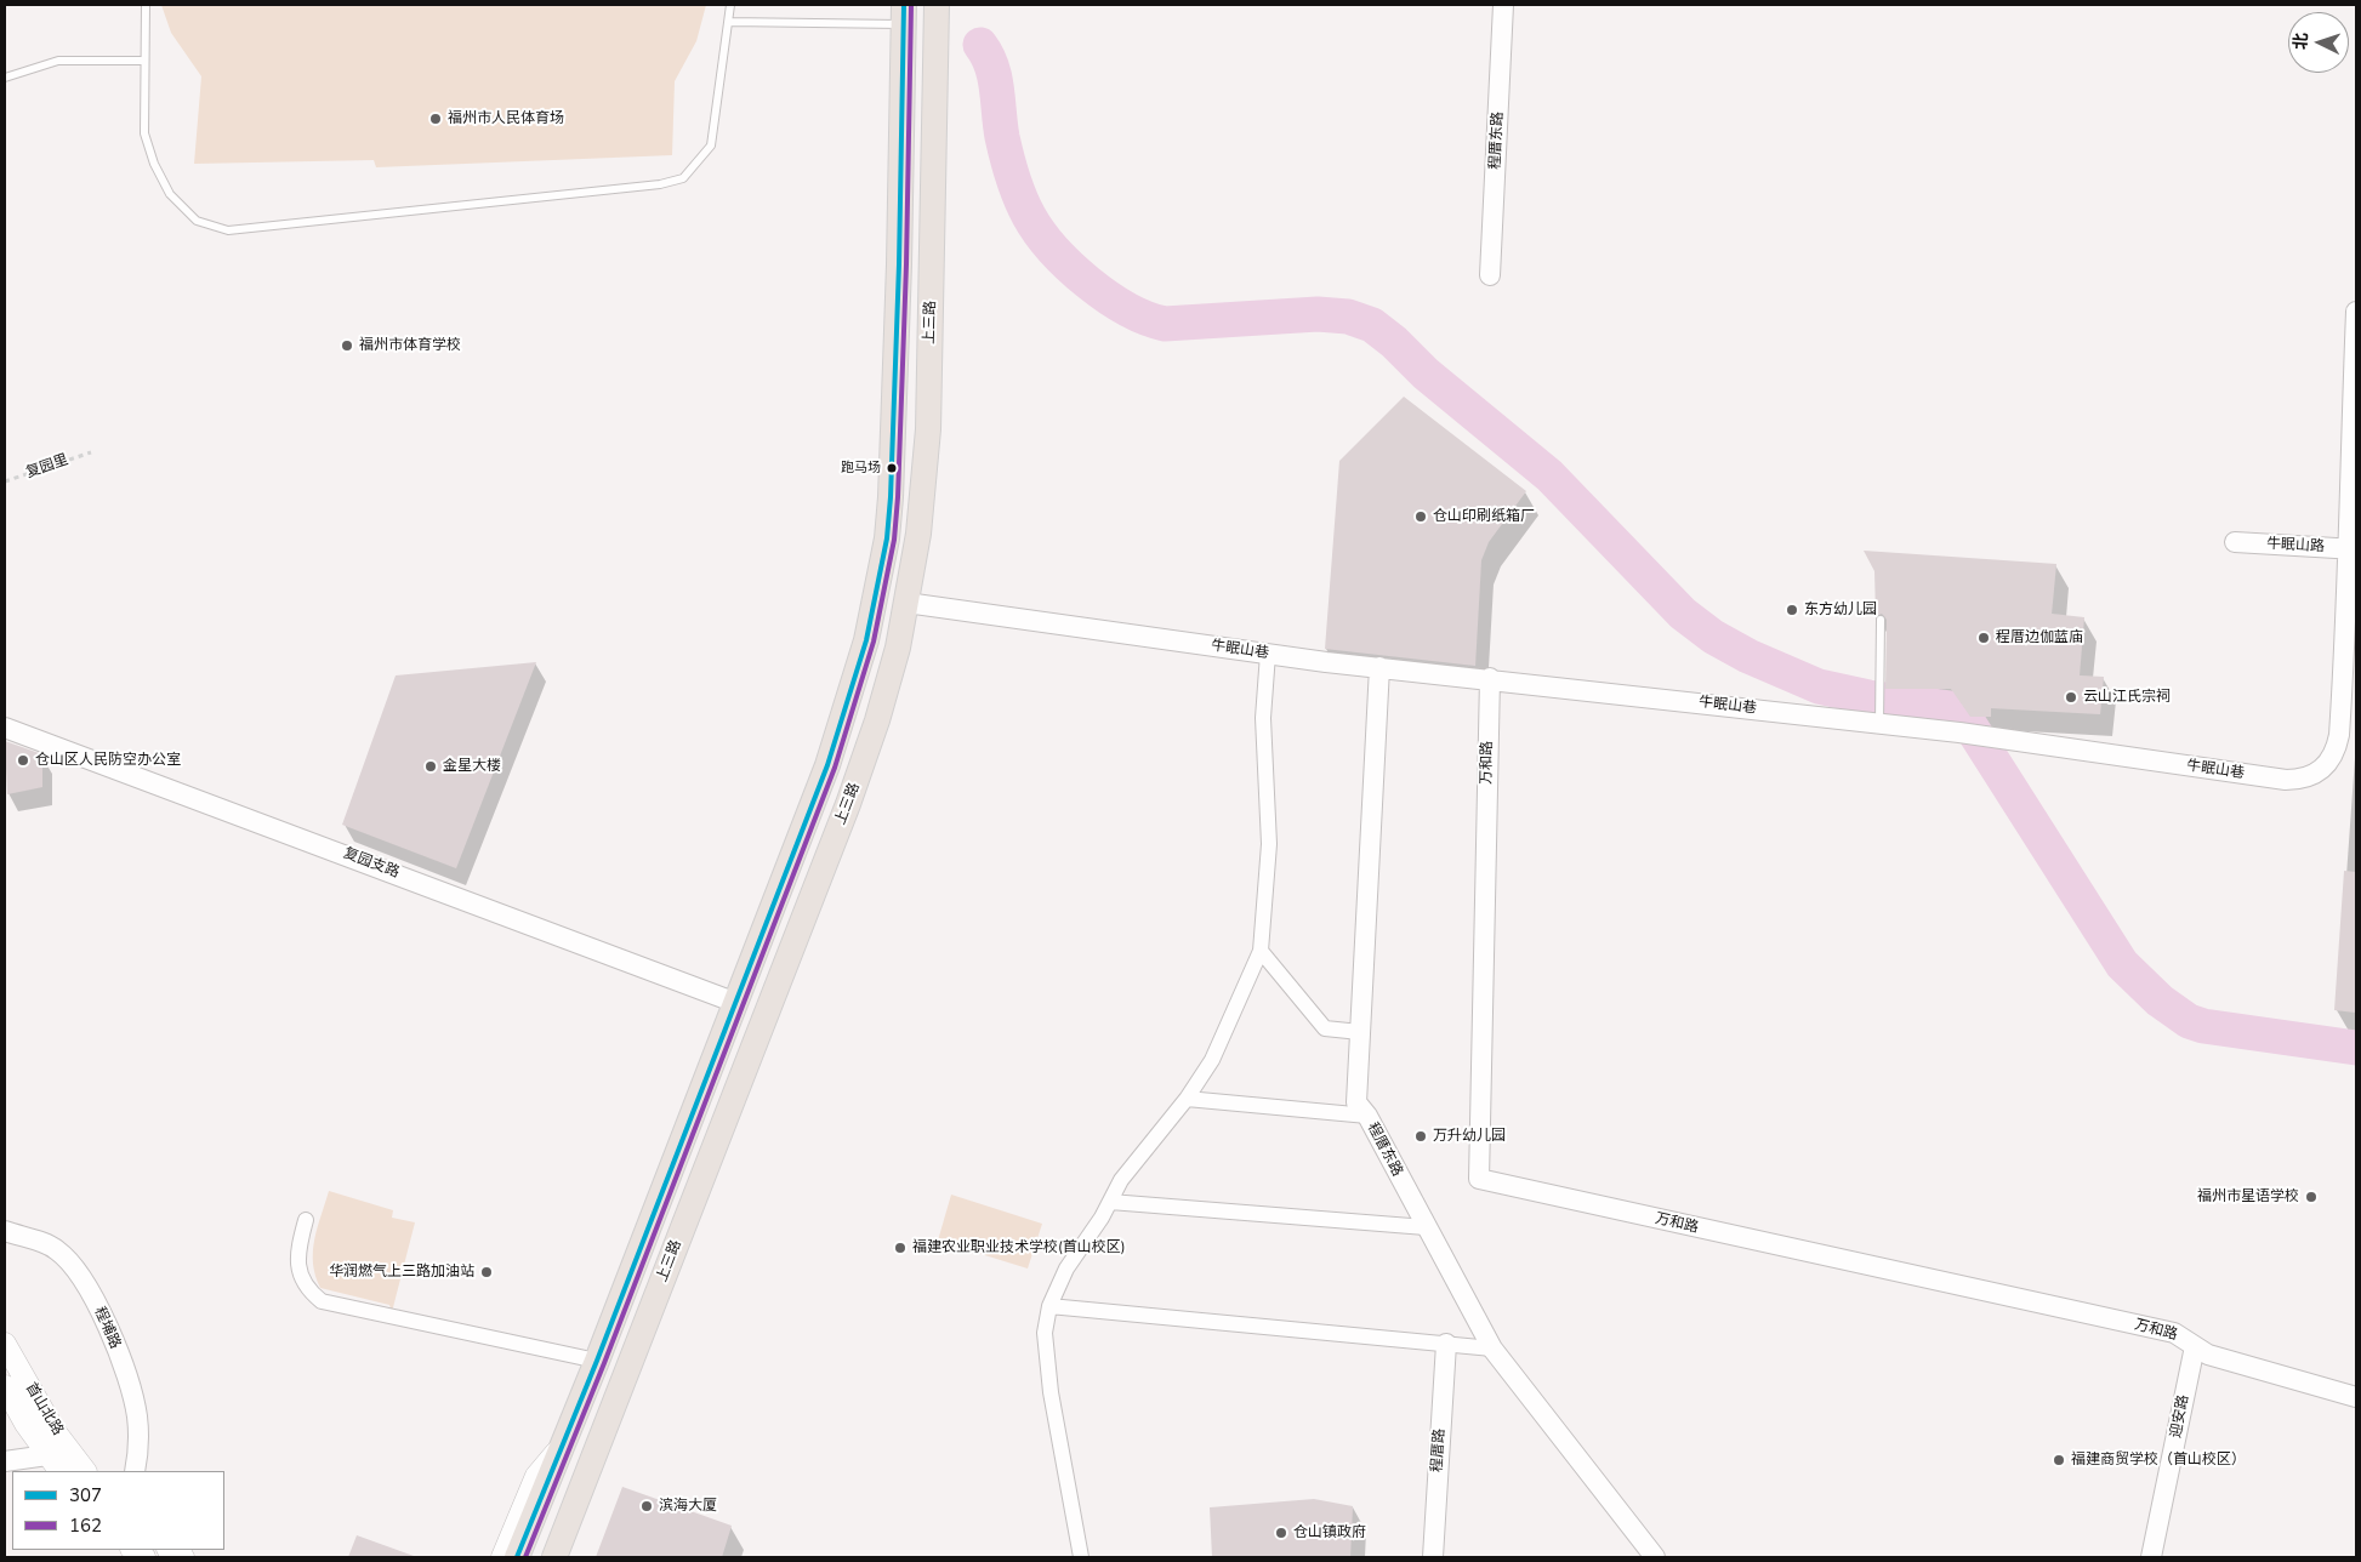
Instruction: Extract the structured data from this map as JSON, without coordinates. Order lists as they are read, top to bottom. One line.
{"streets":{"main road":["上三路","首山北路"],"street":["程厝东路","牛眠山路","牛眠山巷","万和路","复园支路","程埔路","迎安路","程厝路"],"path":["复园里"]},"crossings":[["程厝东路","牛眠山巷"],["上三路","牛眠山巷"],["上三路","复园支路"],["牛眠山路","牛眠山巷"],["牛眠山巷","万和路"],["万和路","迎安路"]],"places":["福州市人民体育场","福州市体育学校","跑马场","仓山印刷纸箱厂","东方幼儿园","程厝边伽蓝庙","云山江氏宗祠","仓山区人民防空办公室","金星大楼","万升幼儿园","福州市星语学校","福建农业职业技术学校(首山校区)","华润燃气上三路加油站","福建商贸学校（首山校区）","滨海大厦","仓山镇政府"],"lines":["transit line 307","transit line 162"],"legend":["307","162"],"north":"left"}
